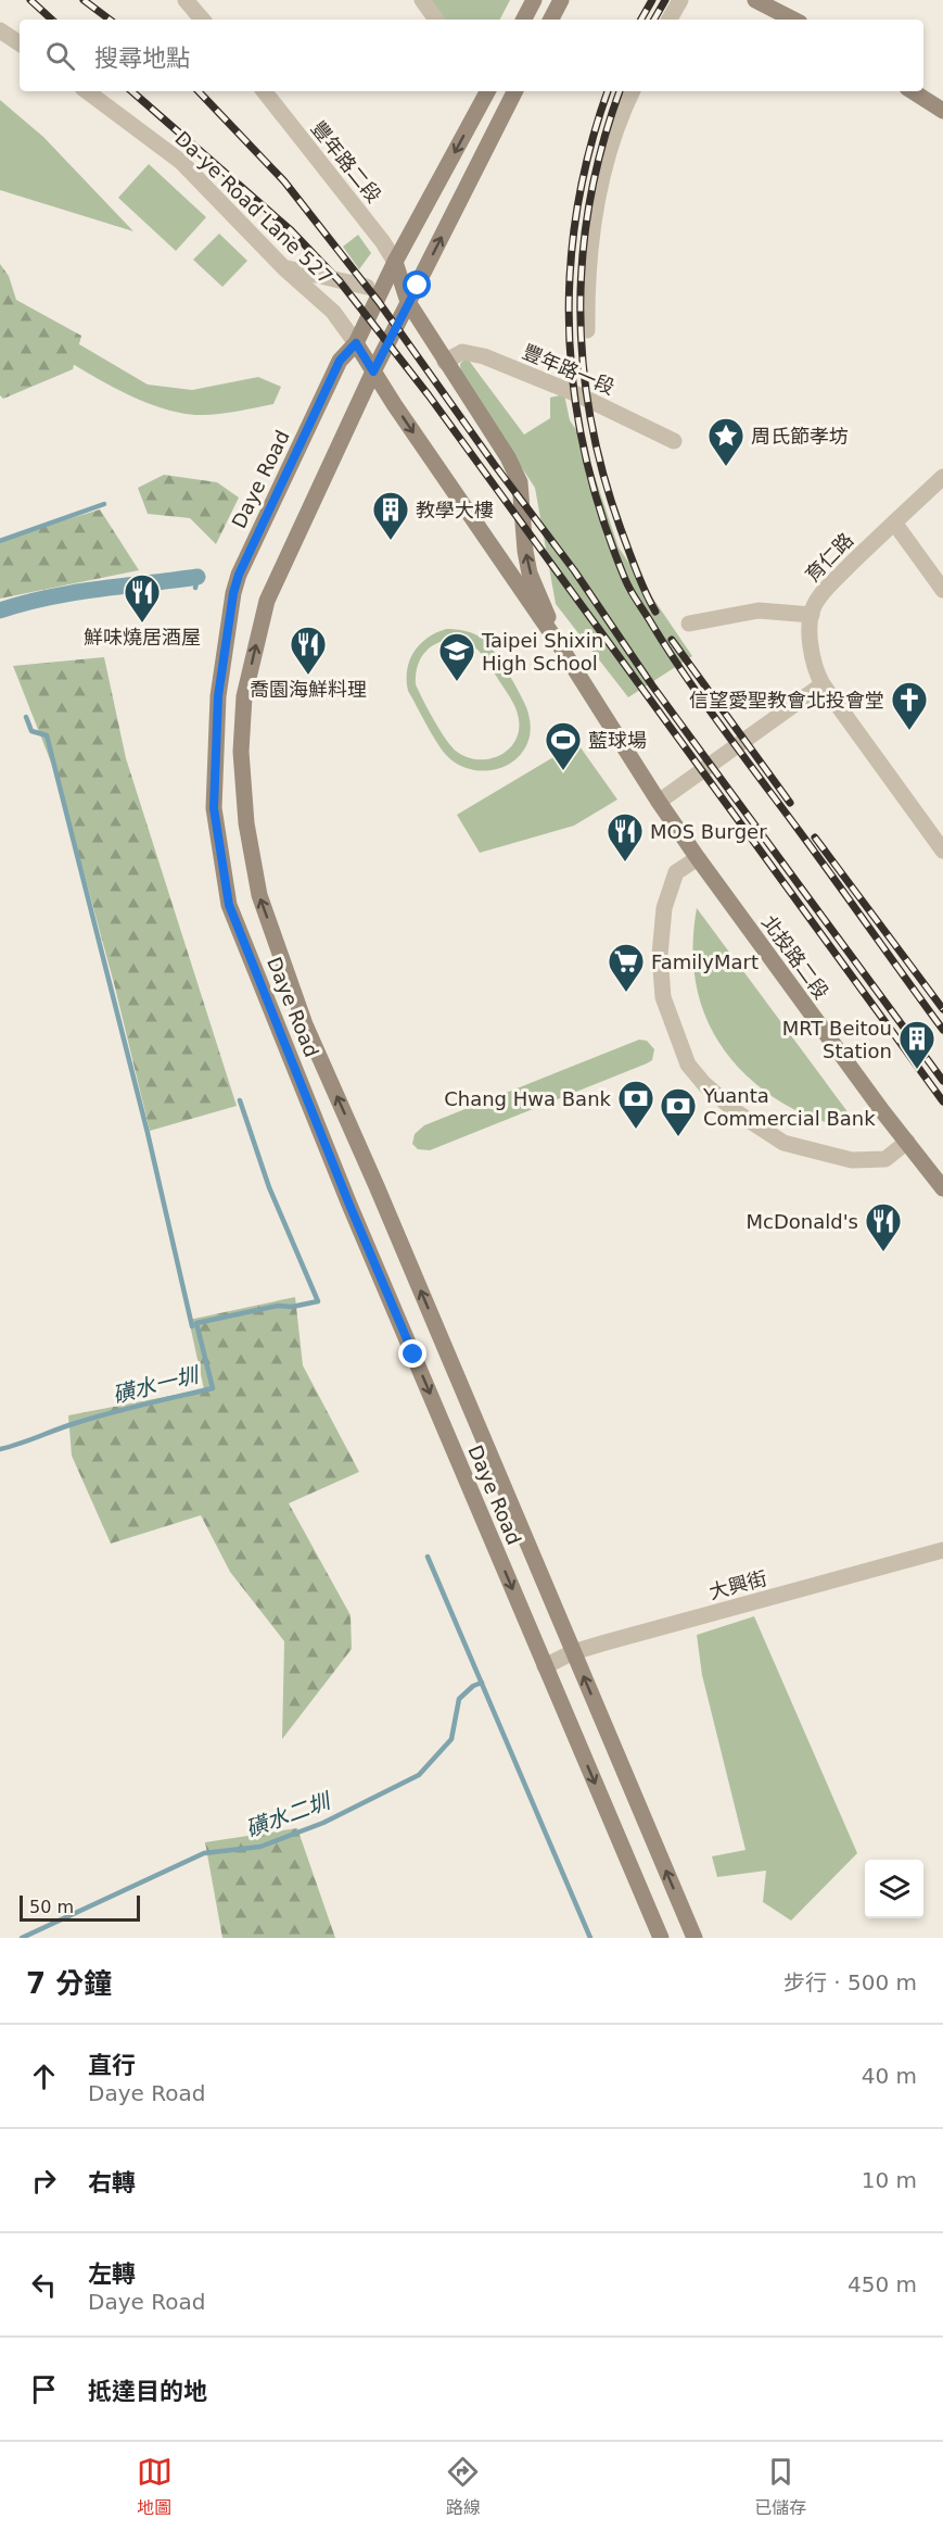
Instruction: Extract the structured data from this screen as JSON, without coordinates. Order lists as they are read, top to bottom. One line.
{"streets":{"main road":["Daye Road","北投路二段"],"street":["豐年路二段","Da-ye Road Lane 527","豐年路一段","育仁路","大興街"]},"crossings":[["豐年路二段","Daye Road"],["Da-ye Road Lane 527","Daye Road"],["Daye Road","大興街"]],"water":["磺水一圳","磺水二圳"],"places":{"place":["周氏節孝坊"],"building":["教學大樓","MRT Beitou Station"],"restaurant":["鮮味燒居酒屋","喬園海鮮料理","MOS Burger","McDonald's"],"school or university":["Taipei Shixin High School"],"church":["信望愛聖教會北投會堂"],"sports":["藍球場"],"supermarket":["FamilyMart"],"bank":["Chang Hwa Bank","Yuanta Commercial Bank"]},"scale_bar":"50 m","page":{"search":"搜尋地點","scale":"50 m","heading":["7 分鐘","步行 · 500 m"],"list":[["直行","Daye Road","40 m"],["右轉","10 m"],["左轉","Daye Road","450 m"],"抵達目的地"],"nav":["地圖","路線","已儲存"]}}
